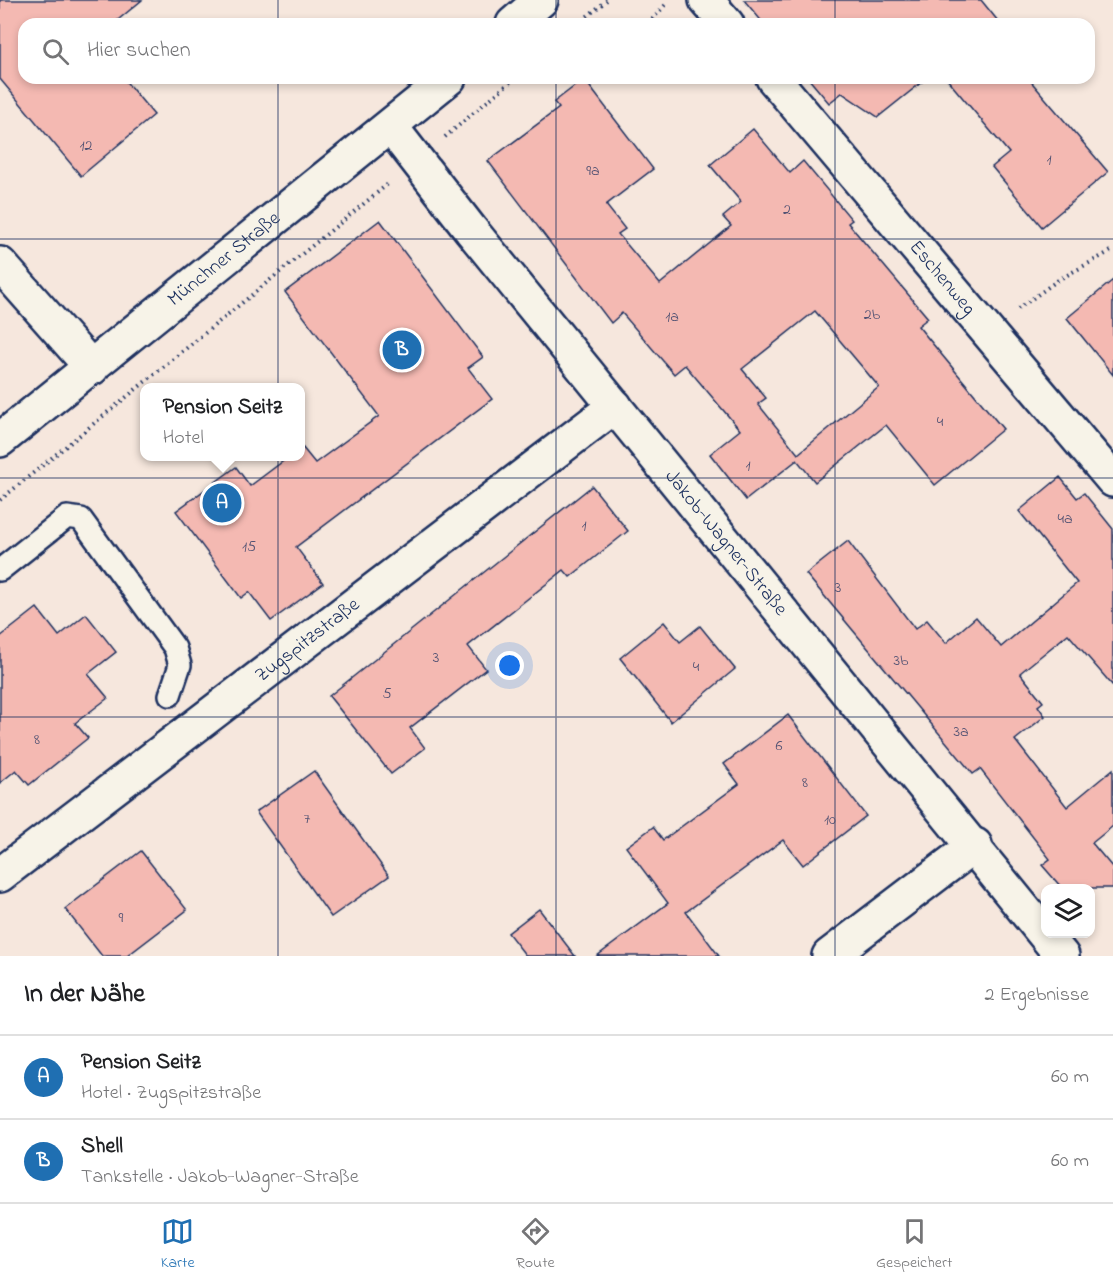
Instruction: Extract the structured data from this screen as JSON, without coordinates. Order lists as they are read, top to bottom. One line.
{"streets":{"street":["Münchner Straße","Eschenweg","Jakob-Wagner-Straße","Zugspitzstraße"]},"crossings":[["Münchner Straße","Jakob-Wagner-Straße"],["Jakob-Wagner-Straße","Zugspitzstraße"]],"house_numbers":["12","1","9a","2","2b","1a","4","1","4a","1","15","3","3","3b","4","5","3a","8","6","8","7","10","9"],"page":{"search":"Hier suchen","pins":["B","A"],"popup":["Pension Seitz","Hotel"],"heading":["In der Nähe","2 Ergebnisse"],"list":[{"mark":"A","name":"Pension Seitz","note":"Hotel · Zugspitzstraße","value":"60 m"},{"mark":"B","name":"Shell","note":"Tankstelle · Jakob-Wagner-Straße","value":"60 m"}],"nav":["Karte","Route","Gespeichert"]}}
